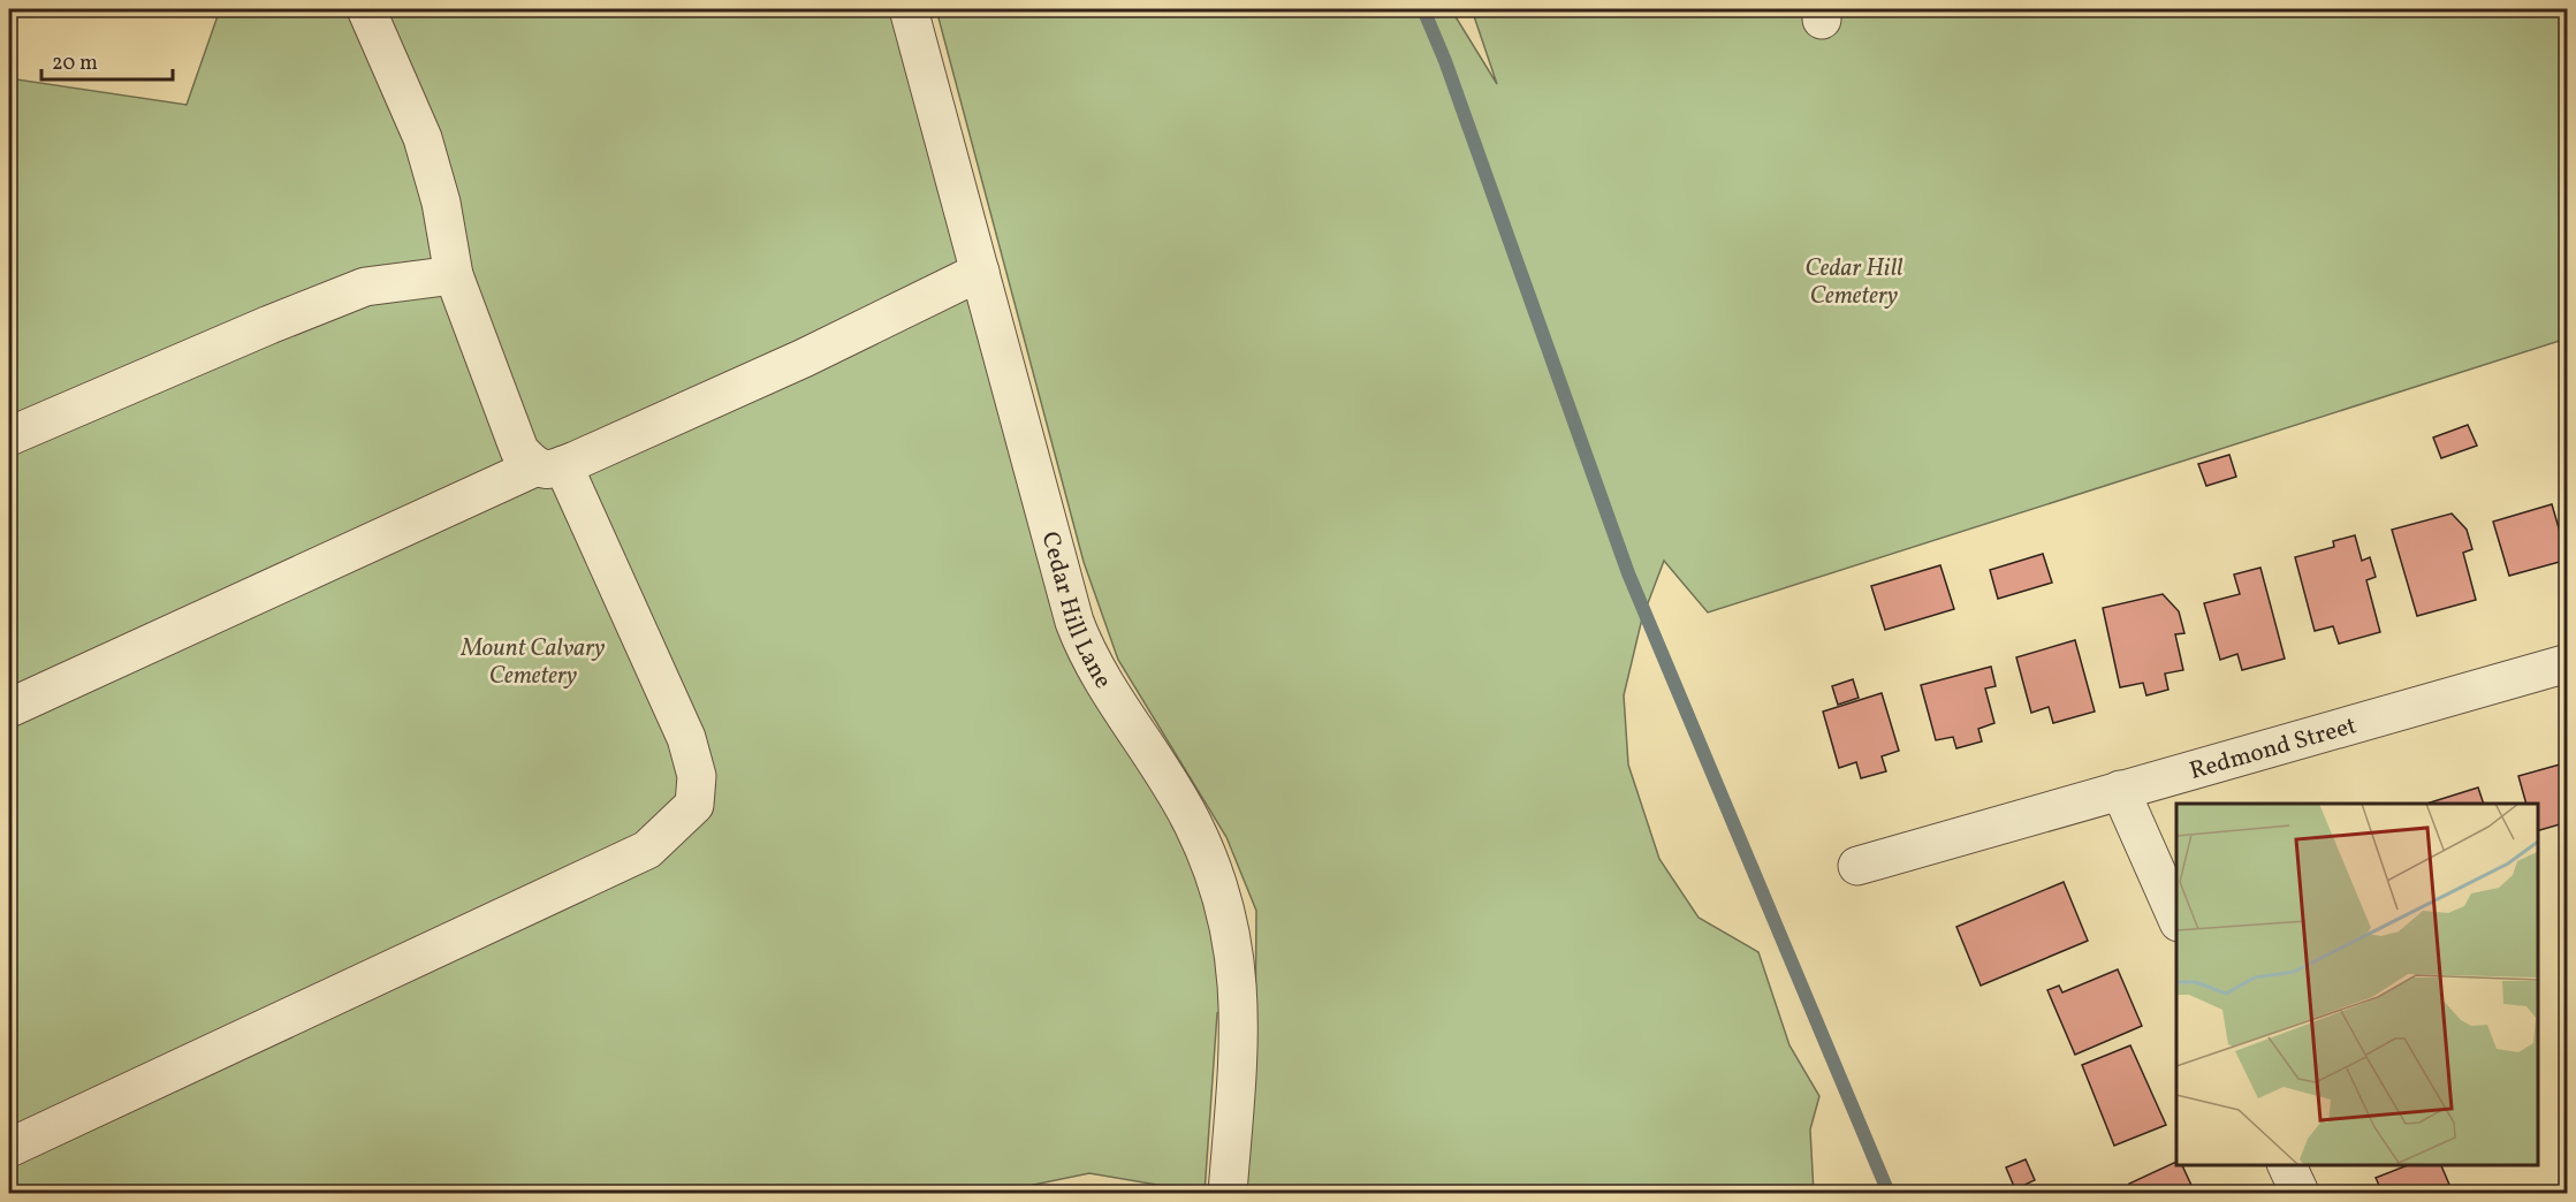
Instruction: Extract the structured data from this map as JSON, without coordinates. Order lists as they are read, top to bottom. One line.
{"streets":{"street":["Cedar Hill Lane","Redmond Street"]},"parks":["Cedar Hill Cemetery","Mount Calvary Cemetery"],"scale_bar":"20 m"}
